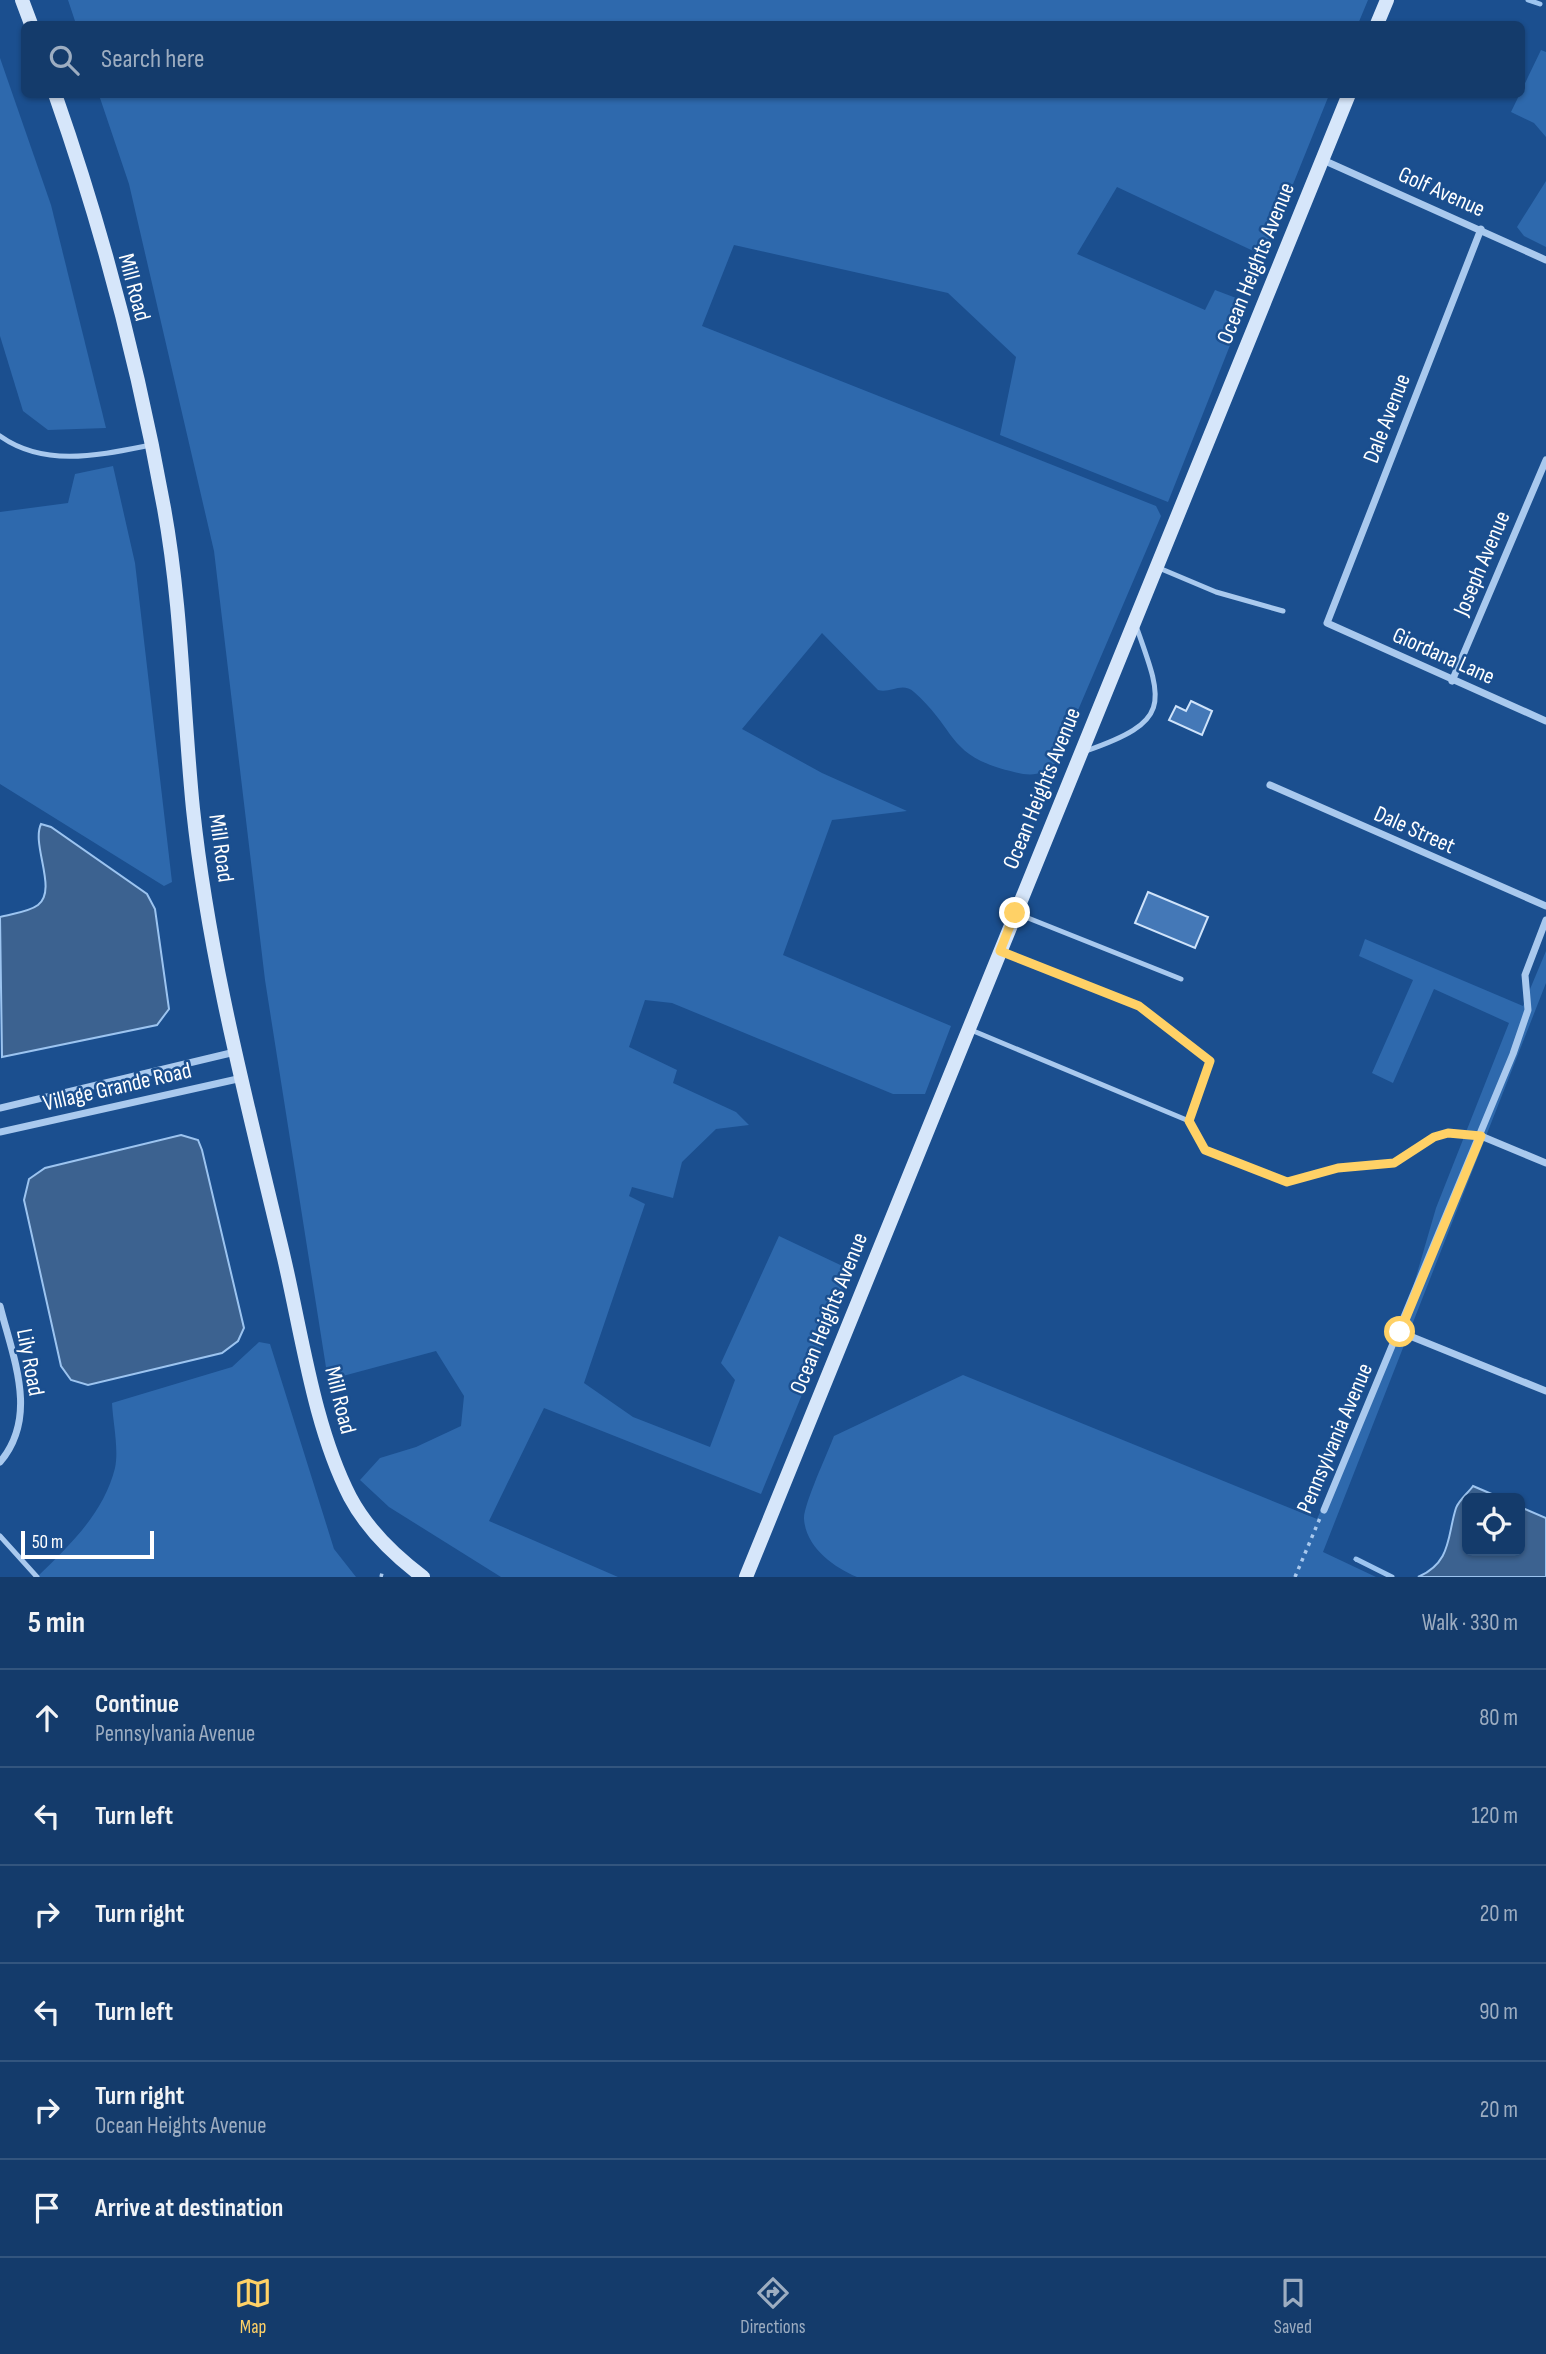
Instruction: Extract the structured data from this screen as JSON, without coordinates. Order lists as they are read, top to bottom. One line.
{"streets":{"main road":["Ocean Heights Avenue","Mill Road"],"street":["Golf Avenue","Dale Avenue","Joseph Avenue","Giordana Lane","Dale Street","Village Grande Road","Lily Road","Pennsylvania Avenue"]},"crossings":[["Golf Avenue","Ocean Heights Avenue"],["Golf Avenue","Dale Avenue"],["Mill Road","Village Grande Road"],["Dale Avenue","Giordana Lane"],["Joseph Avenue","Giordana Lane"]],"scale_bar":"50 m","page":{"search":"Search here","scale":"50 m","heading":["5 min","Walk · 330 m"],"list":[["Continue","Pennsylvania Avenue","80 m"],["Turn left","120 m"],["Turn right","20 m"],["Turn left","90 m"],["Turn right","Ocean Heights Avenue","20 m"],"Arrive at destination"],"nav":["Map","Directions","Saved"]}}
